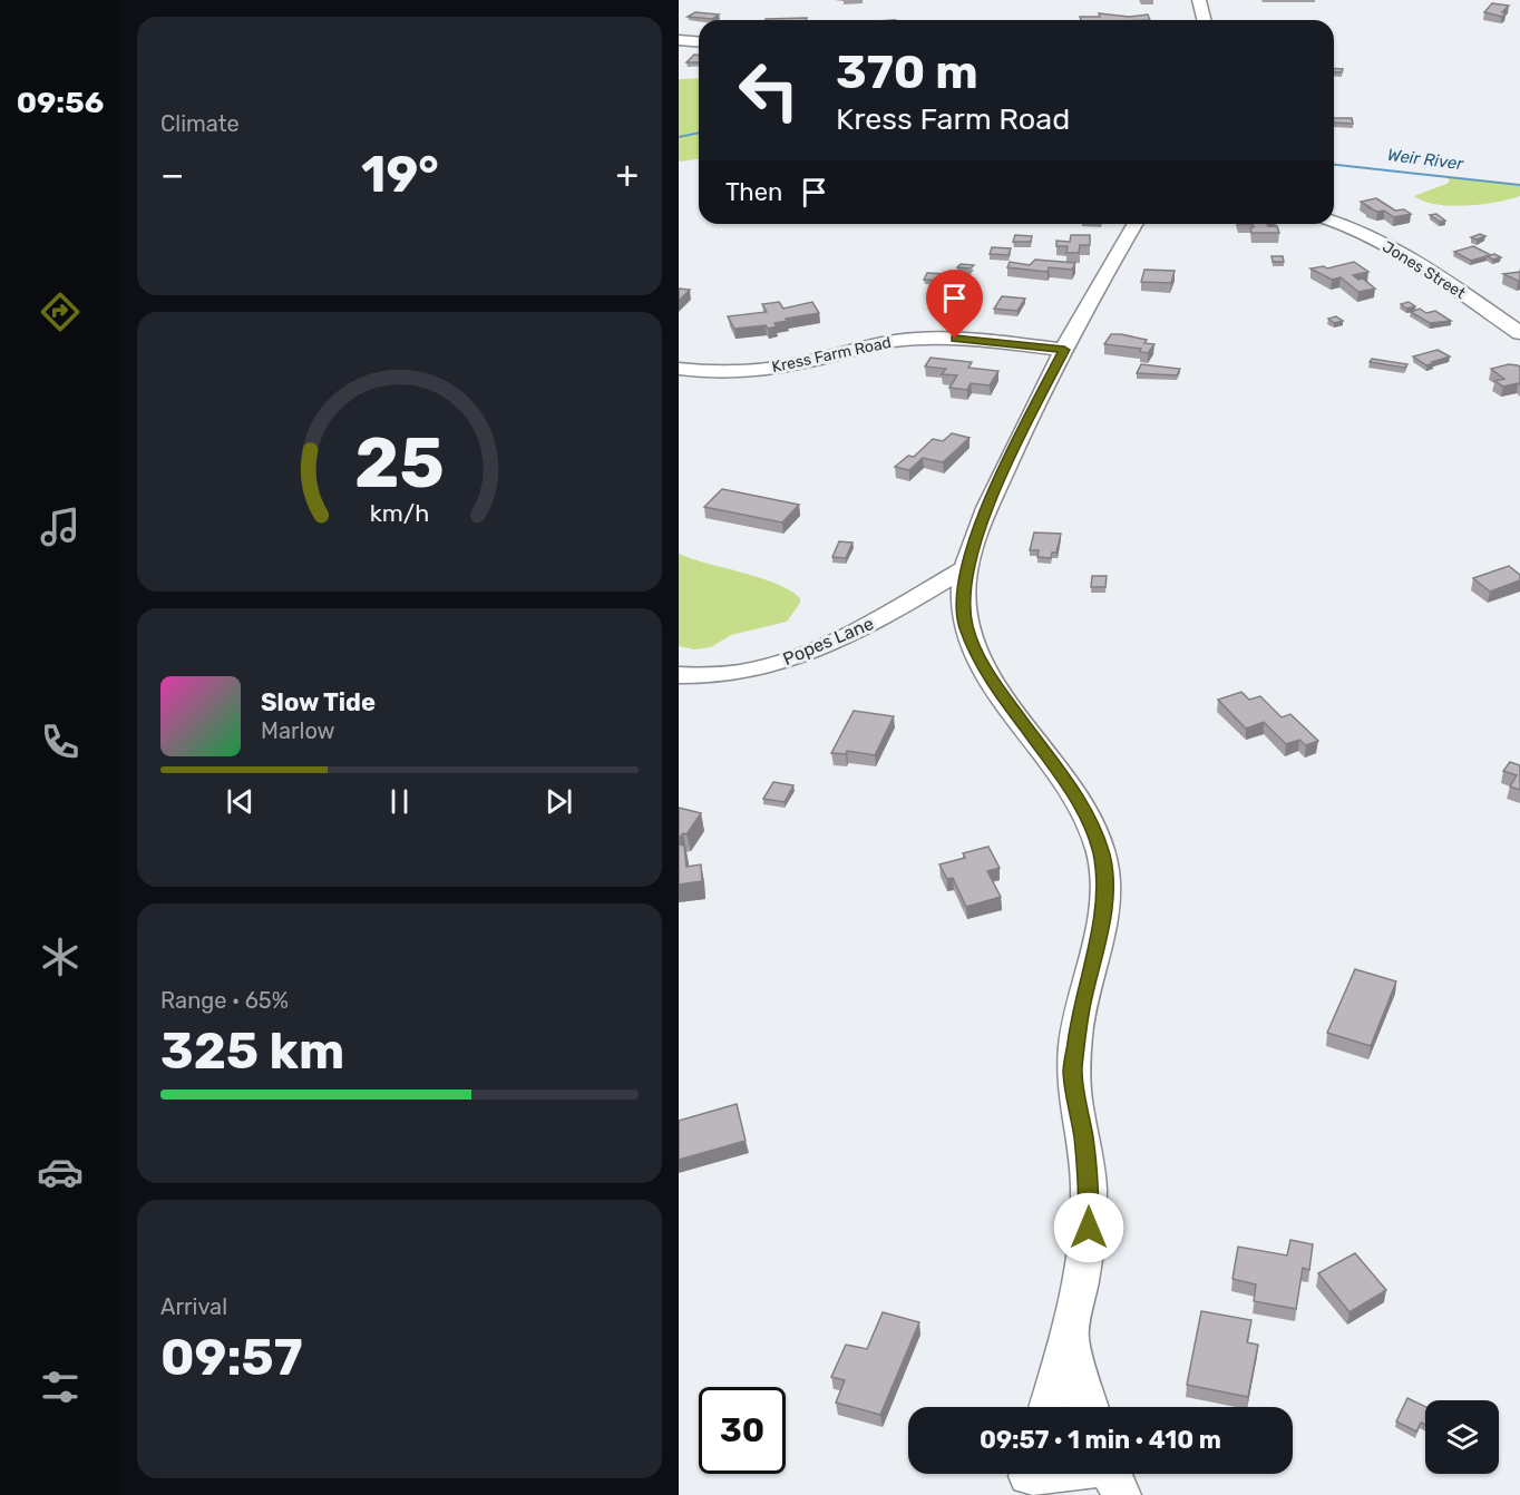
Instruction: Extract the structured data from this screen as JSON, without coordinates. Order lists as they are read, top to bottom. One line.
{"streets":{"street":["Jones Street","Kress Farm Road","Popes Lane"]},"water":["Weir River"],"page":{"tabs":"09:56","tile":["Climate",["Range · 65%","325 km"],["Arrival","09:57"]],"turn":["370 m","Kress Farm Road"],"heat":["−","19°","+"],"then":"Then","song":["Slow Tide","Marlow"],"limit":"30","trip":"09:57 · 1 min · 410 m","gauge":["25","km/h"]}}
